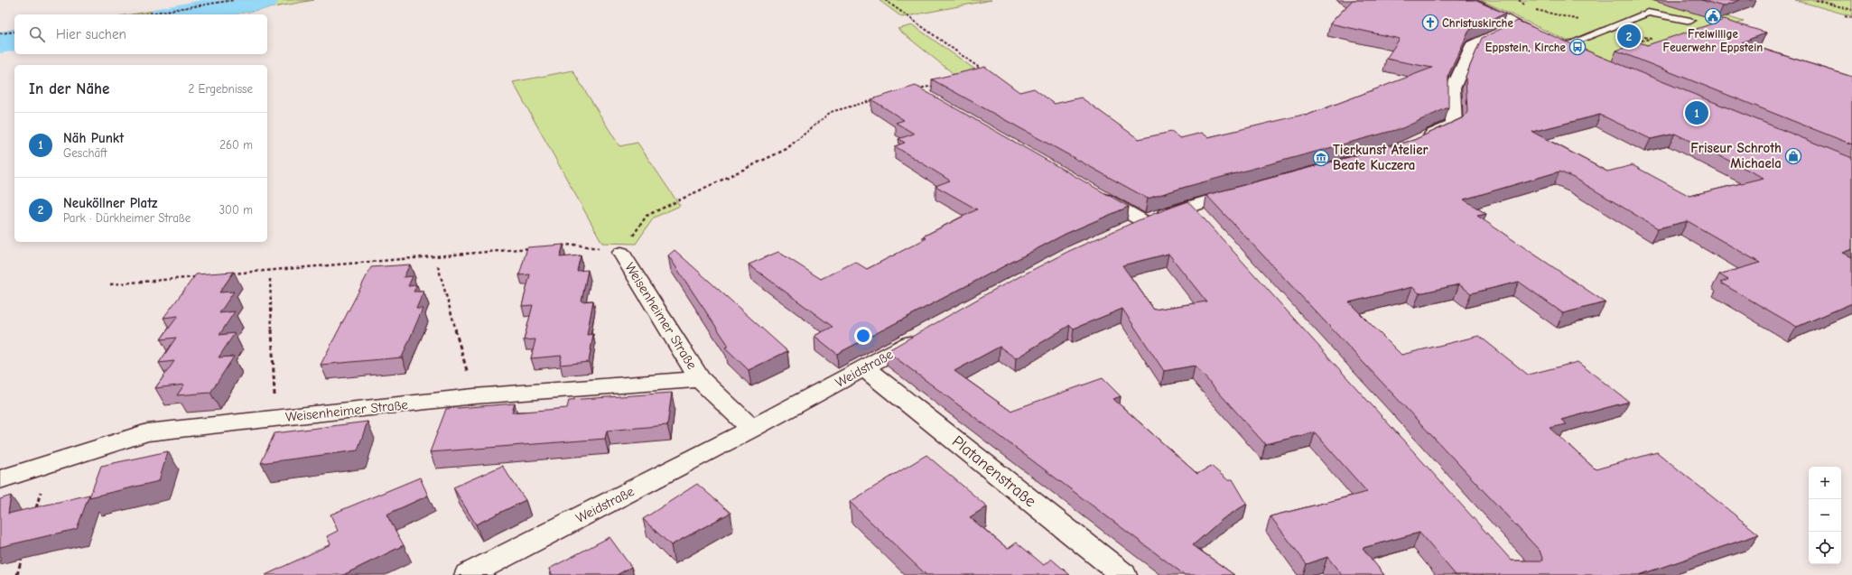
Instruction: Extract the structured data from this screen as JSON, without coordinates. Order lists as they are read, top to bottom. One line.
{"streets":{"street":["Weisenheimer Straße","Weidstraße","Platanenstraße"]},"crossings":[["Weisenheimer Straße","Weidstraße"],["Weidstraße","Platanenstraße"]],"places":{"public building":["Freiwillige Feuerwehr Eppstein"],"church":["Christuskirche"],"bus stop":["Eppstein, Kirche"],"shop":["Friseur Schroth Michaela"],"museum":["Tierkunst Atelier Beate Kuczera"]},"page":{"search":"Hier suchen","pins":["2","1"],"heading":["In der Nähe","2 Ergebnisse"],"list":[{"mark":"1","name":"Näh Punkt","note":"Geschäft","value":"260 m"},{"mark":"2","name":"Neuköllner Platz","note":"Park · Dürkheimer Straße","value":"300 m"}],"map_buttons":["+","−"]}}
